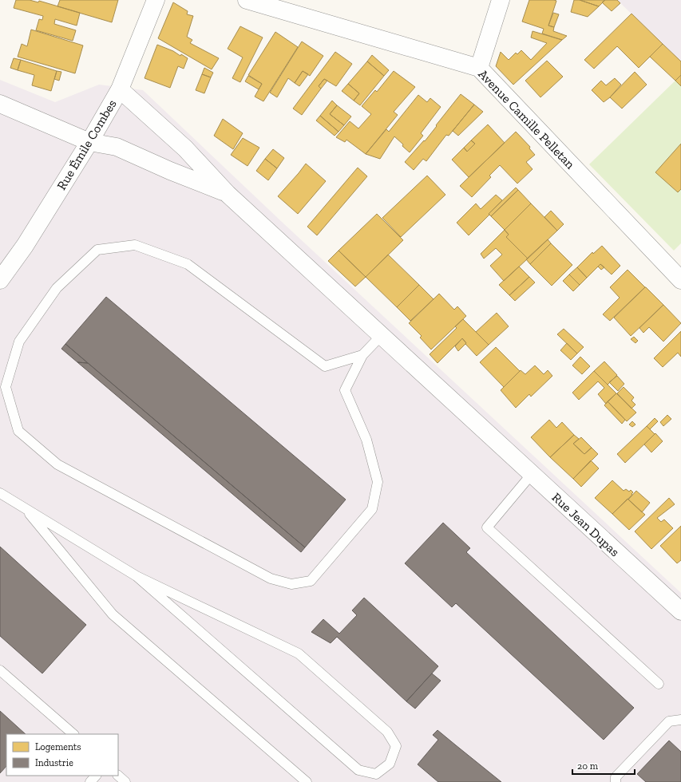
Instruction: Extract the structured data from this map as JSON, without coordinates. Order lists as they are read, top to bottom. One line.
{"streets":{"street":["Avenue Camille Pelletan","Rue Émile Combes","Rue Jean Dupas"]},"crossings":[["Rue Émile Combes","Rue Jean Dupas"]],"legend":["Logements","Industrie"],"scale_bar":"20 m"}
